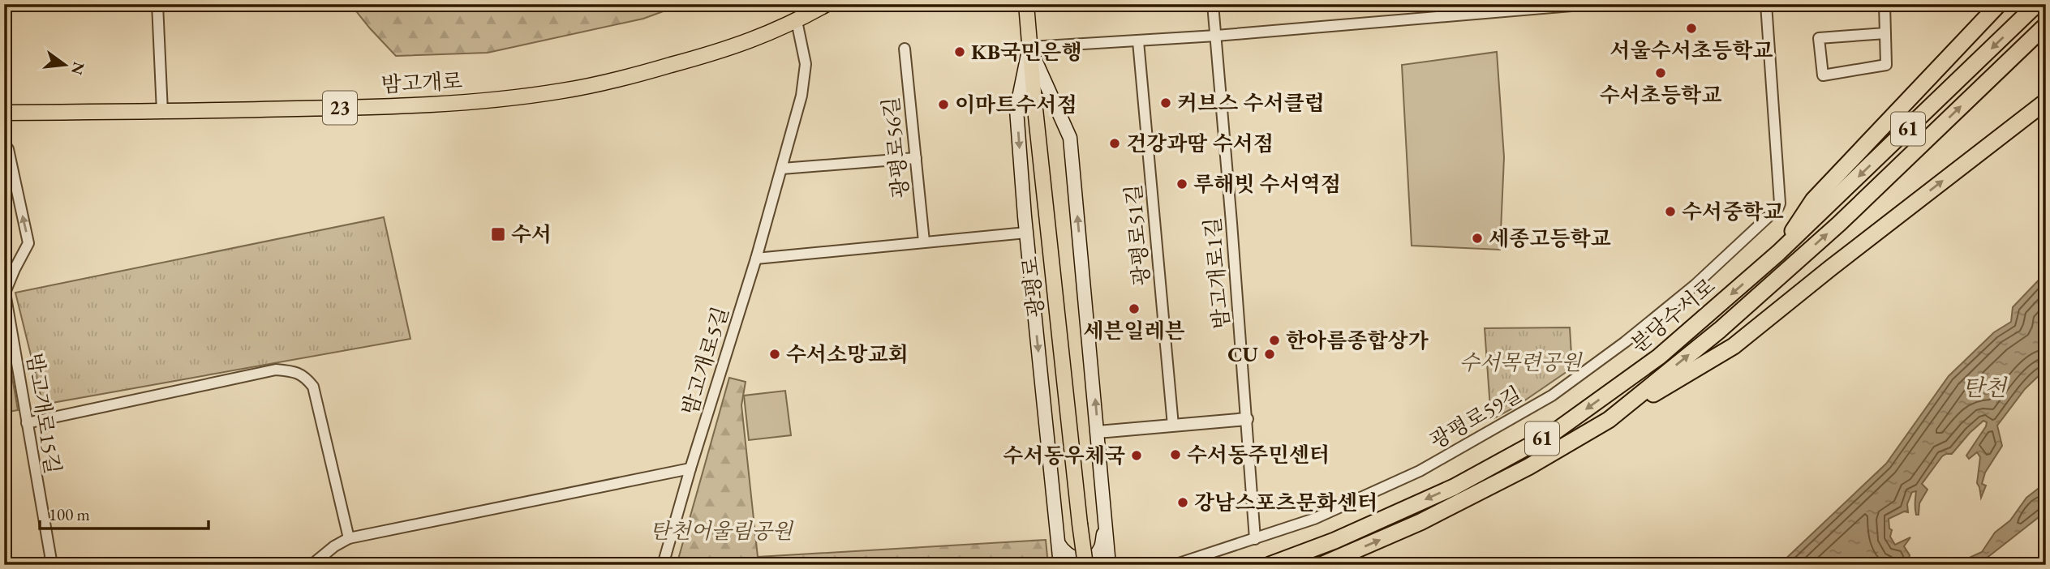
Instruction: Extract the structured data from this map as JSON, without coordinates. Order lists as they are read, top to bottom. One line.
{"streets":{"highway":["61","분당수서로"],"main road":["밤고개로","23","광평로"],"street":["광평로56길","광평로51길","밤고개로1길","밤고개로5길","밤고개로15길","광평로59길"]},"crossings":[["밤고개로","밤고개로5길"],["밤고개로1길","광평로59길"]],"water":["탄천"],"parks":["수서목련공원","탄천어울림공원"],"places":{"other":["서울수서초등학교","KB국민은행","수서초등학교","커브스 수서클럽","이마트수서점","건강과땀 수서점","루해빗 수서역점","수서중학교","세종고등학교","세븐일레븐","한아름종합상가","수서소망교회","CU","수서동주민센터","수서동우체국","강남스포츠문화센터"],"transit":["수서"]},"scale_bar":"100 m","north":"right"}
